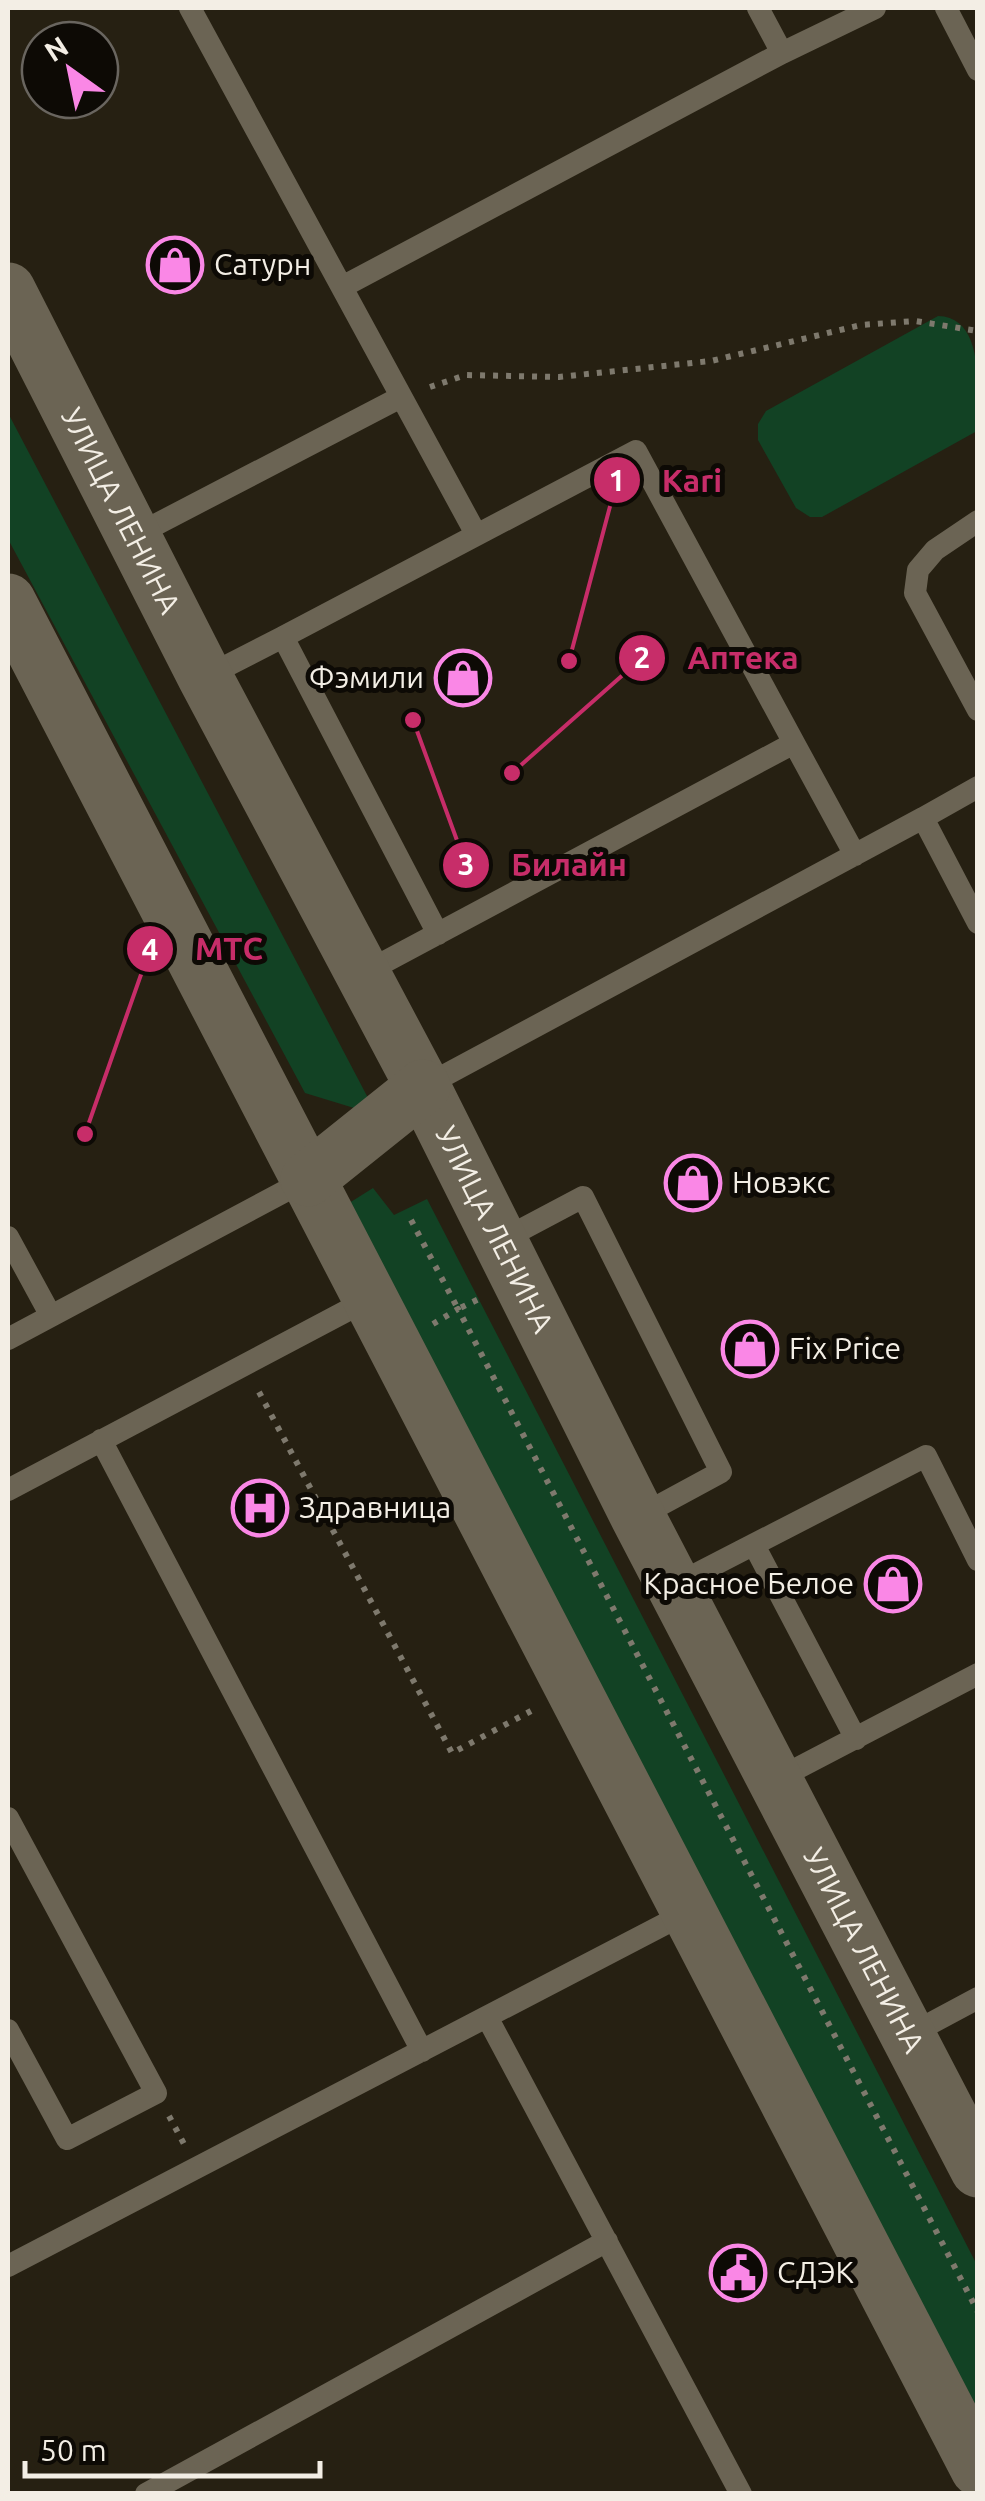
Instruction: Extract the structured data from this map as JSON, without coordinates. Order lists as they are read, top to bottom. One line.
{"streets":{"street":["УЛИЦА ЛЕНИНА"]},"places":{"shop":["Сатурн","Фэмили","Новэкс","Fix Price","Красное Белое"],"other":["Kari","Билайн","Аптека","МТС"],"hospital":["Здравница"],"public building":["СДЭК"]},"scale_bar":"50 m","north":"top left"}
